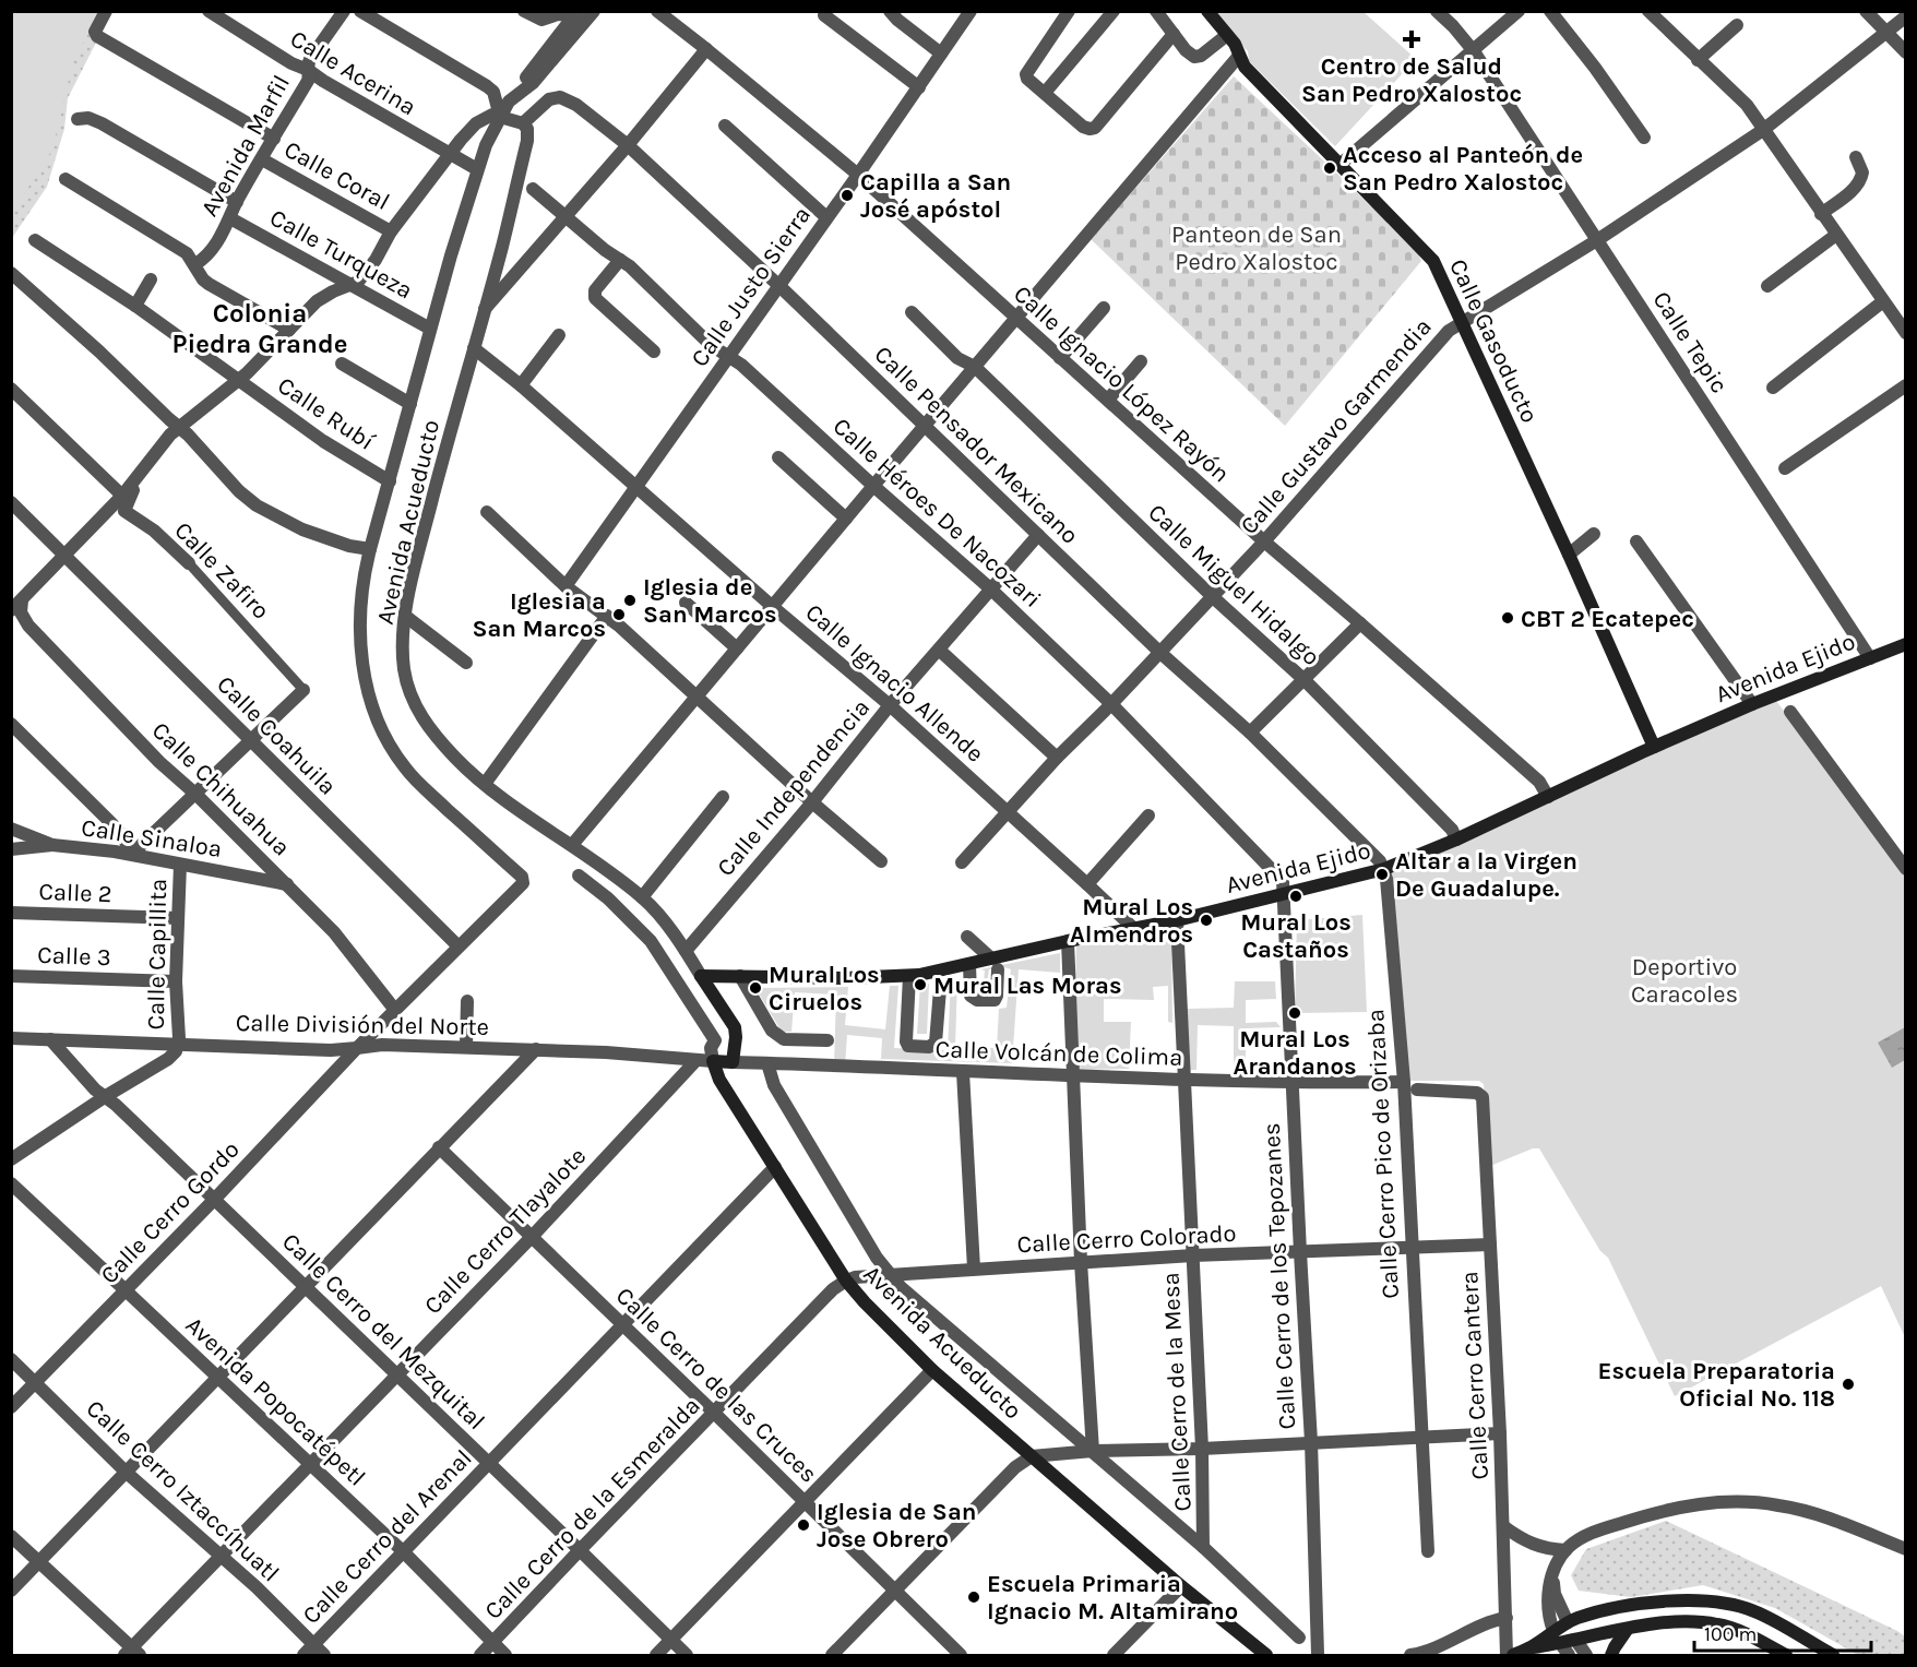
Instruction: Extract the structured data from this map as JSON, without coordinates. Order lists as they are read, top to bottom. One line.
{"streets":{"main road":["Calle Gasoducto","Avenida Acueducto","Avenida Ejido","Calle Volcán de Colima"],"street":["Calle Acerina","Avenida Marfil","Calle Coral","Calle Turqueza","Calle Justo Sierra","Calle Tepic","Calle Ignacio López Rayón","Calle Rubí","Calle Gustavo Garmendia","Calle Pensador Mexicano","Calle Héroes De Nacozari","Calle Zafiro","Calle Miguel Hidalgo","Calle Ignacio Allende","Calle Coahuila","Calle Independencia","Calle Chihuahua","Calle Sinaloa","Calle 2","Calle Capillita","Calle 3","Calle División del Norte","Calle Cerro Pico de Orizaba","Calle Cerro Gordo","Calle Cerro Tlayalote","Calle Cerro Colorado","Calle Cerro de los Tepozanes","Calle Cerro del Mezquital","Calle Cerro Cantera","Calle Cerro de las Cruces","Calle Cerro de la Mesa","Avenida Popocatépetl","Calle Cerro Iztaccíhuatl","Calle Cerro de la Esmeralda","Calle Cerro del Arenal"]},"crossings":[["Calle Acerina","Avenida Marfil"],["Calle Acerina","Avenida Acueducto"],["Avenida Marfil","Calle Coral"],["Avenida Marfil","Calle Turqueza"],["Calle Turqueza","Avenida Acueducto"],["Calle Justo Sierra","Calle Ignacio López Rayón"],["Calle Justo Sierra","Calle Pensador Mexicano"],["Calle Justo Sierra","Calle Héroes De Nacozari"],["Calle Justo Sierra","Calle Ignacio Allende"],["Calle Gasoducto","Calle Gustavo Garmendia"],["Calle Gasoducto","Avenida Ejido"],["Calle Tepic","Calle Gustavo Garmendia"],["Calle Tepic","Avenida Ejido"],["Calle Ignacio López Rayón","Calle Gustavo Garmendia"],["Calle Ignacio López Rayón","Avenida Ejido"],["Calle Rubí","Avenida Acueducto"],["Calle Gustavo Garmendia","Calle Pensador Mexicano"],["Calle Gustavo Garmendia","Calle Héroes De Nacozari"],["Calle Gustavo Garmendia","Calle Miguel Hidalgo"],["Calle Gustavo Garmendia","Calle Ignacio Allende"],["Calle Pensador Mexicano","Avenida Acueducto"],["Calle Pensador Mexicano","Avenida Ejido"],["Calle Pensador Mexicano","Calle Independencia"],["Calle Pensador Mexicano","Calle Cerro Pico de Orizaba"],["Calle Héroes De Nacozari","Avenida Ejido"],["Calle Héroes De Nacozari","Calle Independencia"],["Calle Héroes De Nacozari","Calle Cerro de los Tepozanes"],["Avenida Acueducto","Avenida Ejido"],["Avenida Acueducto","Calle Ignacio Allende"],["Avenida Acueducto","Calle Independencia"],["Avenida Acueducto","Calle División del Norte"],["Avenida Acueducto","Calle Volcán de Colima"],["Avenida Acueducto","Calle Cerro Colorado"],["Avenida Acueducto","Calle Cerro de la Mesa"],["Avenida Acueducto","Calle Cerro de la Esmeralda"],["Avenida Acueducto","Calle Cerro del Arenal"],["Calle Miguel Hidalgo","Avenida Ejido"],["Avenida Ejido","Calle Ignacio Allende"],["Avenida Ejido","Calle Cerro Pico de Orizaba"],["Avenida Ejido","Calle Cerro de los Tepozanes"],["Avenida Ejido","Calle Cerro de la Mesa"],["Calle Ignacio Allende","Calle Independencia"],["Calle Coahuila","Calle División del Norte"],["Calle Chihuahua","Calle Sinaloa"],["Calle Chihuahua","Calle División del Norte"],["Calle Sinaloa","Calle Capillita"],["Calle 2","Calle Capillita"],["Calle Capillita","Calle 3"],["Calle Capillita","Calle División del Norte"],["Calle División del Norte","Calle Volcán de Colima"],["Calle División del Norte","Calle Cerro Gordo"],["Calle División del Norte","Calle Cerro Tlayalote"],["Calle División del Norte","Calle Cerro del Mezquital"],["Calle Volcán de Colima","Calle Cerro Pico de Orizaba"],["Calle Volcán de Colima","Calle Cerro de los Tepozanes"],["Calle Volcán de Colima","Calle Cerro de la Mesa"],["Calle Cerro Pico de Orizaba","Calle Cerro Colorado"],["Calle Cerro Gordo","Calle Cerro del Mezquital"],["Calle Cerro Gordo","Avenida Popocatépetl"],["Calle Cerro Gordo","Calle Cerro Iztaccíhuatl"],["Calle Cerro Tlayalote","Calle Cerro del Mezquital"],["Calle Cerro Tlayalote","Calle Cerro de las Cruces"],["Calle Cerro Tlayalote","Avenida Popocatépetl"],["Calle Cerro Tlayalote","Calle Cerro Iztaccíhuatl"],["Calle Cerro Colorado","Calle Cerro de los Tepozanes"],["Calle Cerro Colorado","Calle Cerro Cantera"],["Calle Cerro Colorado","Calle Cerro de la Mesa"],["Calle Cerro Colorado","Calle Cerro de la Esmeralda"],["Calle Cerro del Mezquital","Calle Cerro de la Esmeralda"],["Calle Cerro del Mezquital","Calle Cerro del Arenal"],["Calle Cerro de las Cruces","Calle Cerro de la Esmeralda"],["Calle Cerro de las Cruces","Calle Cerro del Arenal"],["Avenida Popocatépetl","Calle Cerro de la Esmeralda"],["Avenida Popocatépetl","Calle Cerro del Arenal"],["Calle Cerro Iztaccíhuatl","Calle Cerro del Arenal"]],"districts":["Colonia Piedra Grande"],"parks":["Panteon de San Pedro Xalostoc","Deportivo Caracoles"],"places":{"health":["Centro de Salud San Pedro Xalostoc"],"other":["Acceso al Panteón de San Pedro Xalostoc","Capilla a San José apóstol","Iglesia de San Marcos","Iglesia a San Marcos","CBT 2 Ecatepec","Altar a la Virgen De Guadalupe.","Mural Los Castaños","Mural Los Almendros","Mural Las Moras","Mural Los Ciruelos","Mural Los Arandanos","Escuela Preparatoria Oficial No. 118","Iglesia de San Jose Obrero","Escuela Primaria Ignacio M. Altamirano"]},"scale_bar":"100 m"}
